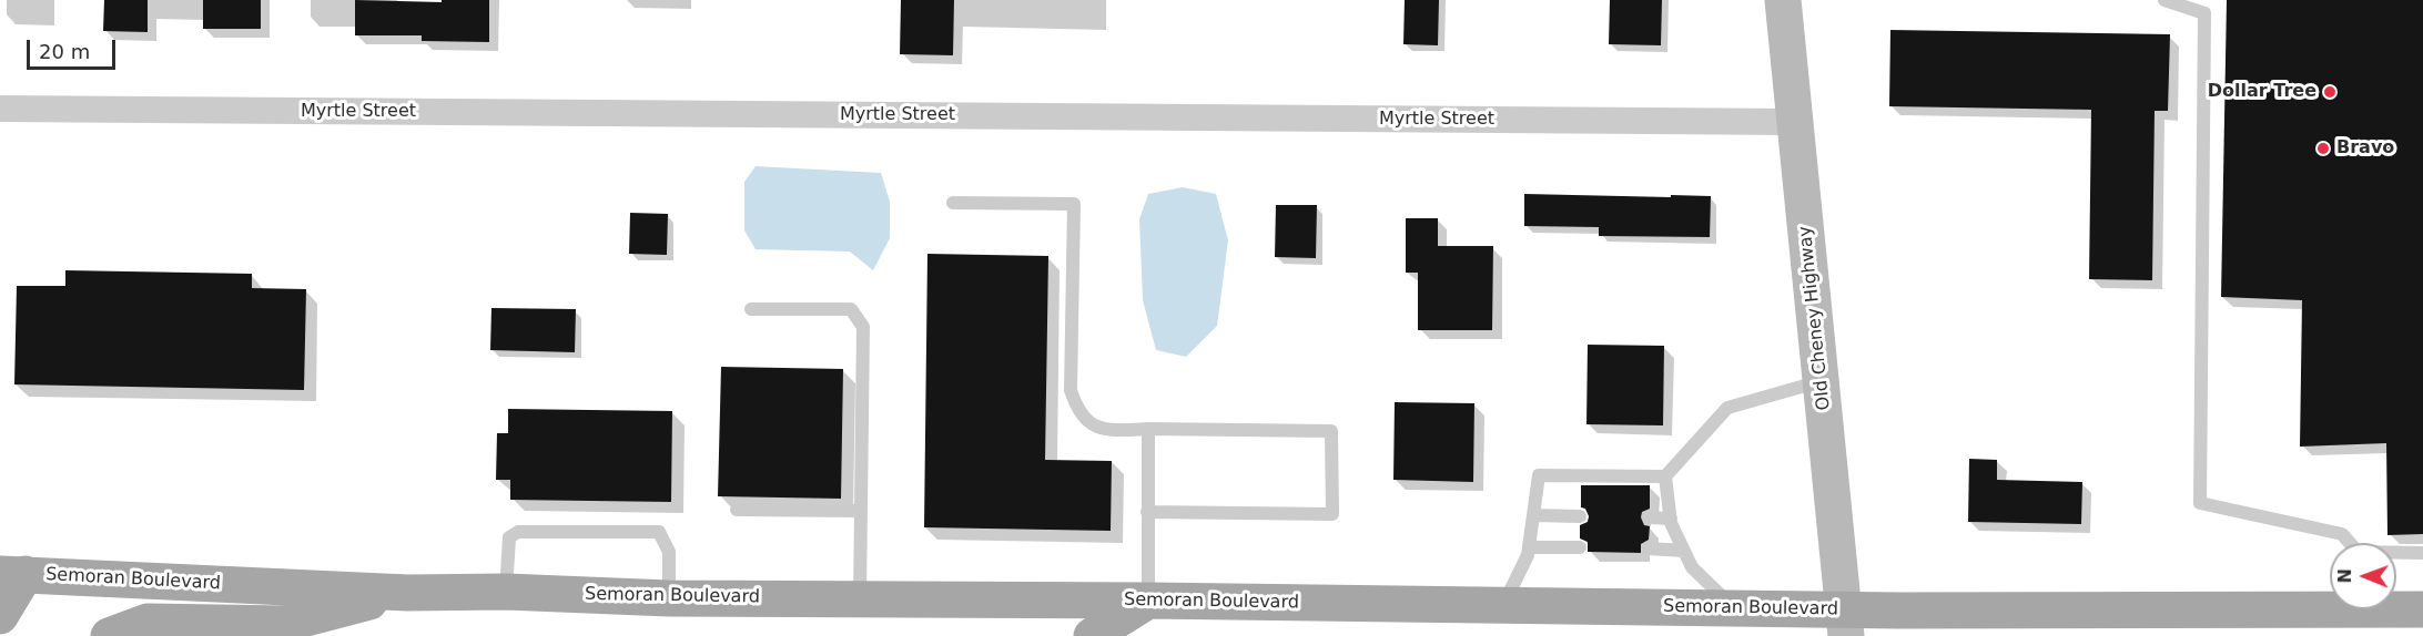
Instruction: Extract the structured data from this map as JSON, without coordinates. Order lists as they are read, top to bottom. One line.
{"streets":{"main road":["Semoran Boulevard"],"street":["Myrtle Street","Old Cheney Highway"]},"crossings":[["Myrtle Street","Old Cheney Highway"],["Old Cheney Highway","Semoran Boulevard"]],"places":["Dollar Tree","Bravo"],"scale_bar":"20 m","north":"left"}
